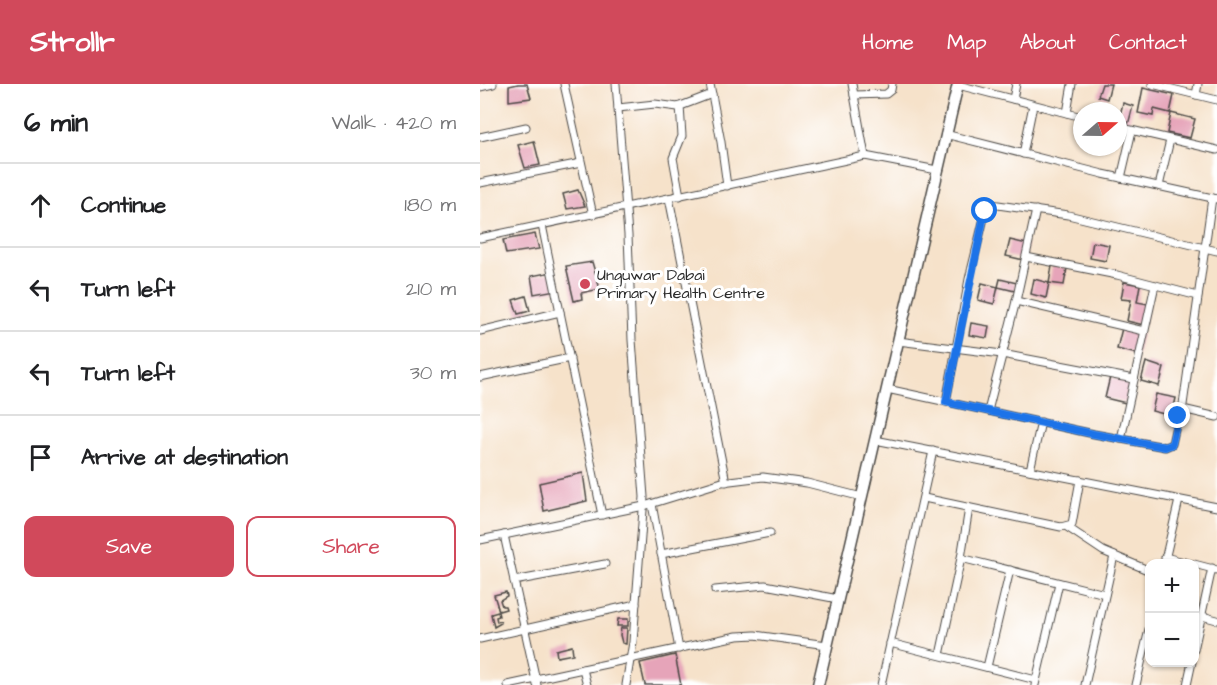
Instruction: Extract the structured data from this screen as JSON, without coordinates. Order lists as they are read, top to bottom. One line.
{"places":["Unguwar Dabai Primary Health Centre"],"north":"right","page":{"header":"Strollr","nav":["Home","Map","About","Contact"],"heading":["6 min","Walk · 420 m"],"list":[["Continue","180 m"],["Turn left","210 m"],["Turn left","30 m"],"Arrive at destination"],"buttons":["Save","Share"],"map_buttons":["+","−"]}}
